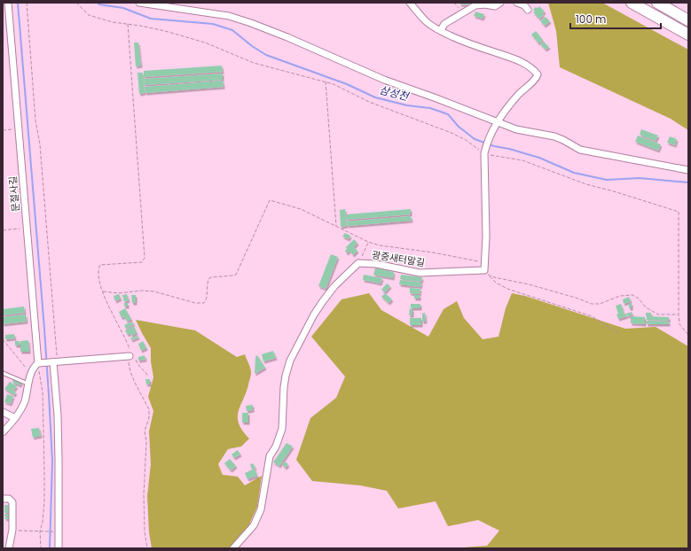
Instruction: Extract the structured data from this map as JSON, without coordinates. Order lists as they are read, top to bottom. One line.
{"streets":{"street":["문절사길","광중새터말길"]},"water":["삼성천"],"scale_bar":"100 m"}
